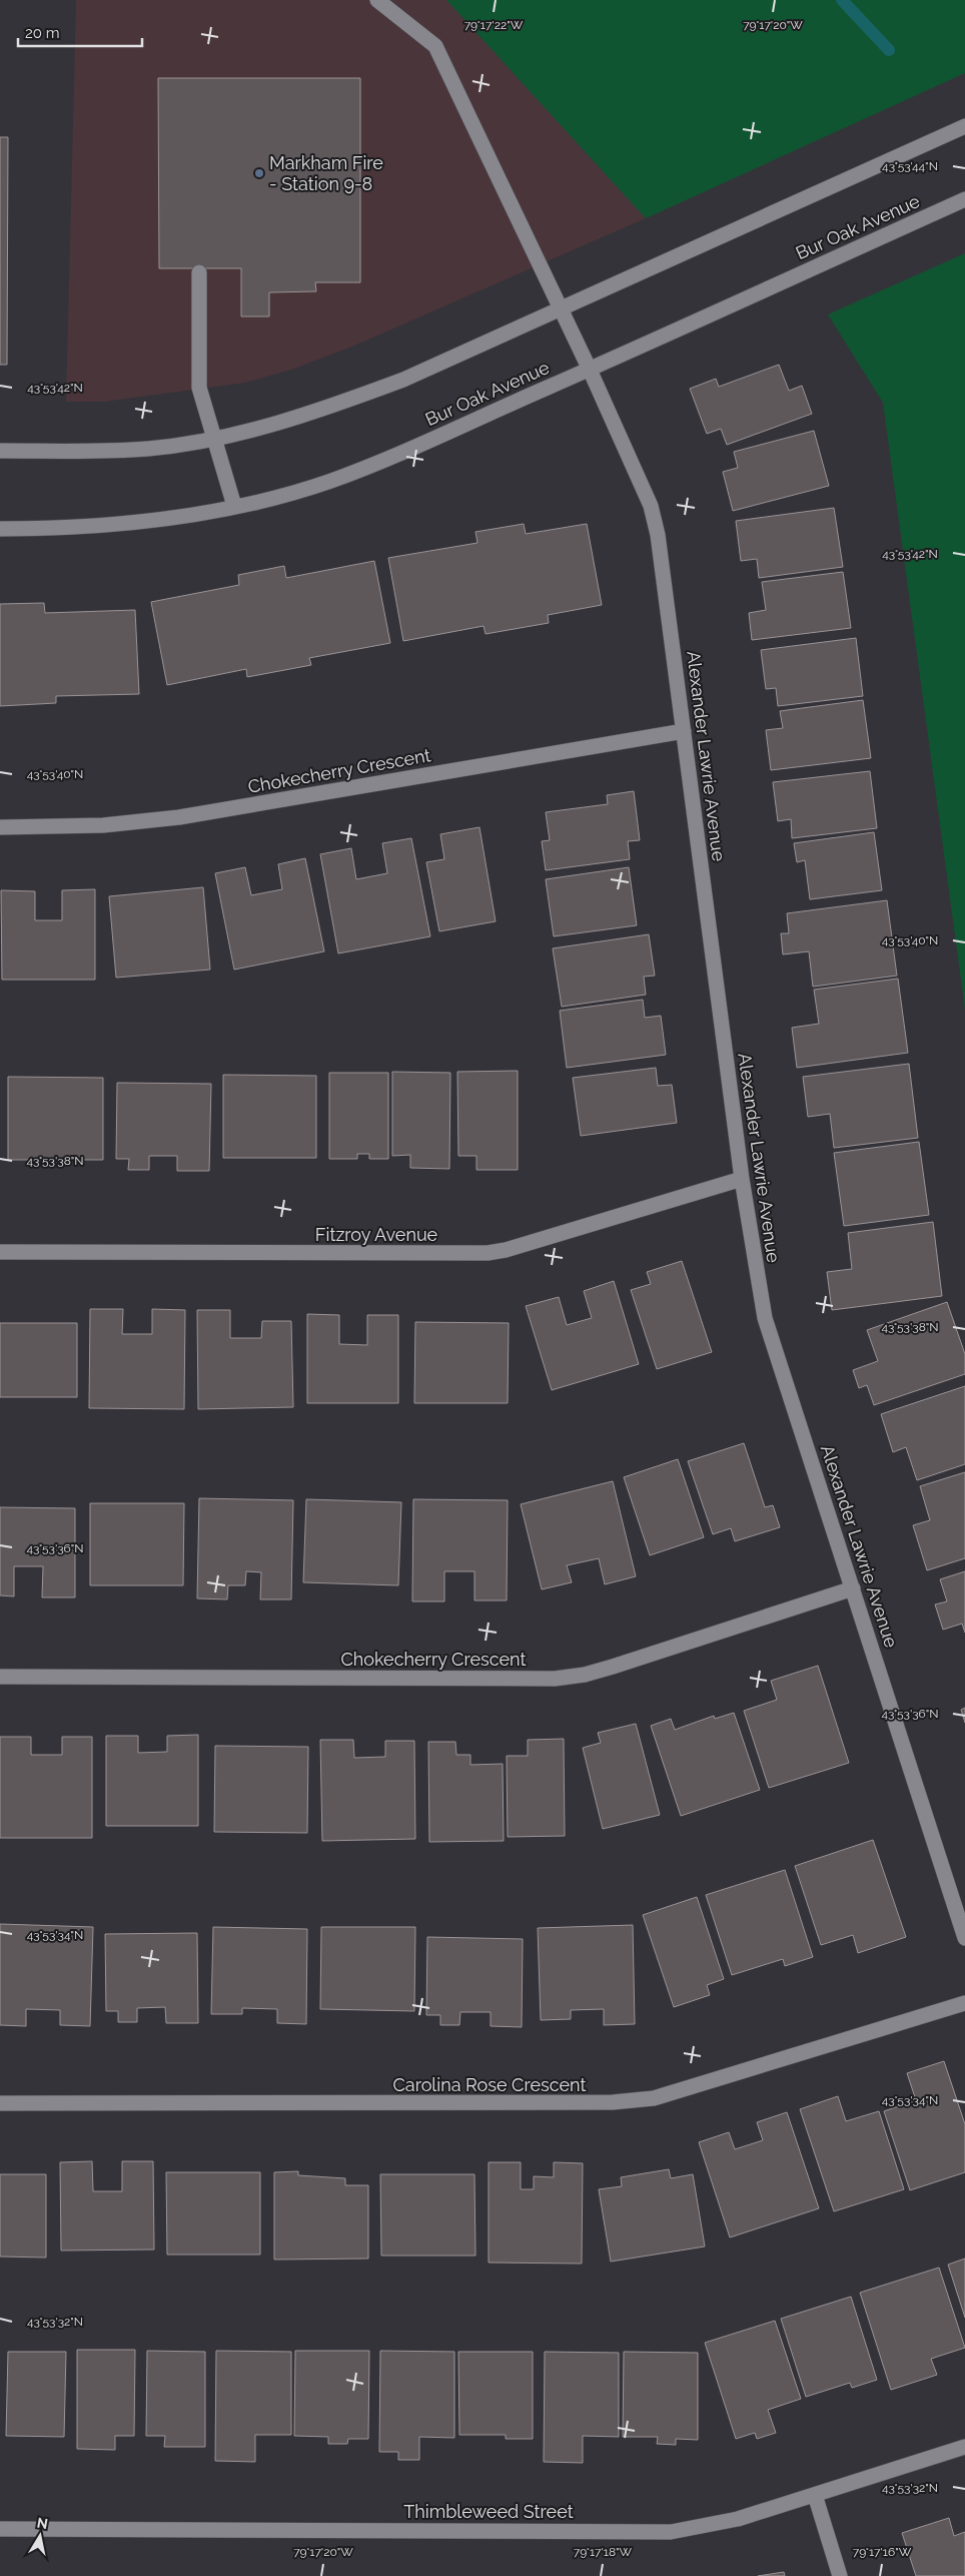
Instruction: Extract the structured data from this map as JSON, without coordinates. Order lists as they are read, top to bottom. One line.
{"streets":{"street":["Bur Oak Avenue","Alexander Lawrie Avenue","Chokecherry Crescent","Fitzroy Avenue","Carolina Rose Crescent","Thimbleweed Street"]},"crossings":[["Bur Oak Avenue","Alexander Lawrie Avenue"],["Alexander Lawrie Avenue","Chokecherry Crescent"],["Alexander Lawrie Avenue","Fitzroy Avenue"]],"places":["Markham Fire - Station 9-8"],"scale_bar":"20 m","north":"top","coordinates":["79°17'22\"W","79°17'20\"W","43°53'44\"N","43°53'42\"N","43°53'40\"N","43°53'38\"N","43°53'36\"N","43°53'34\"N","43°53'32\"N","79°17'18\"W","79°17'16\"W"]}
